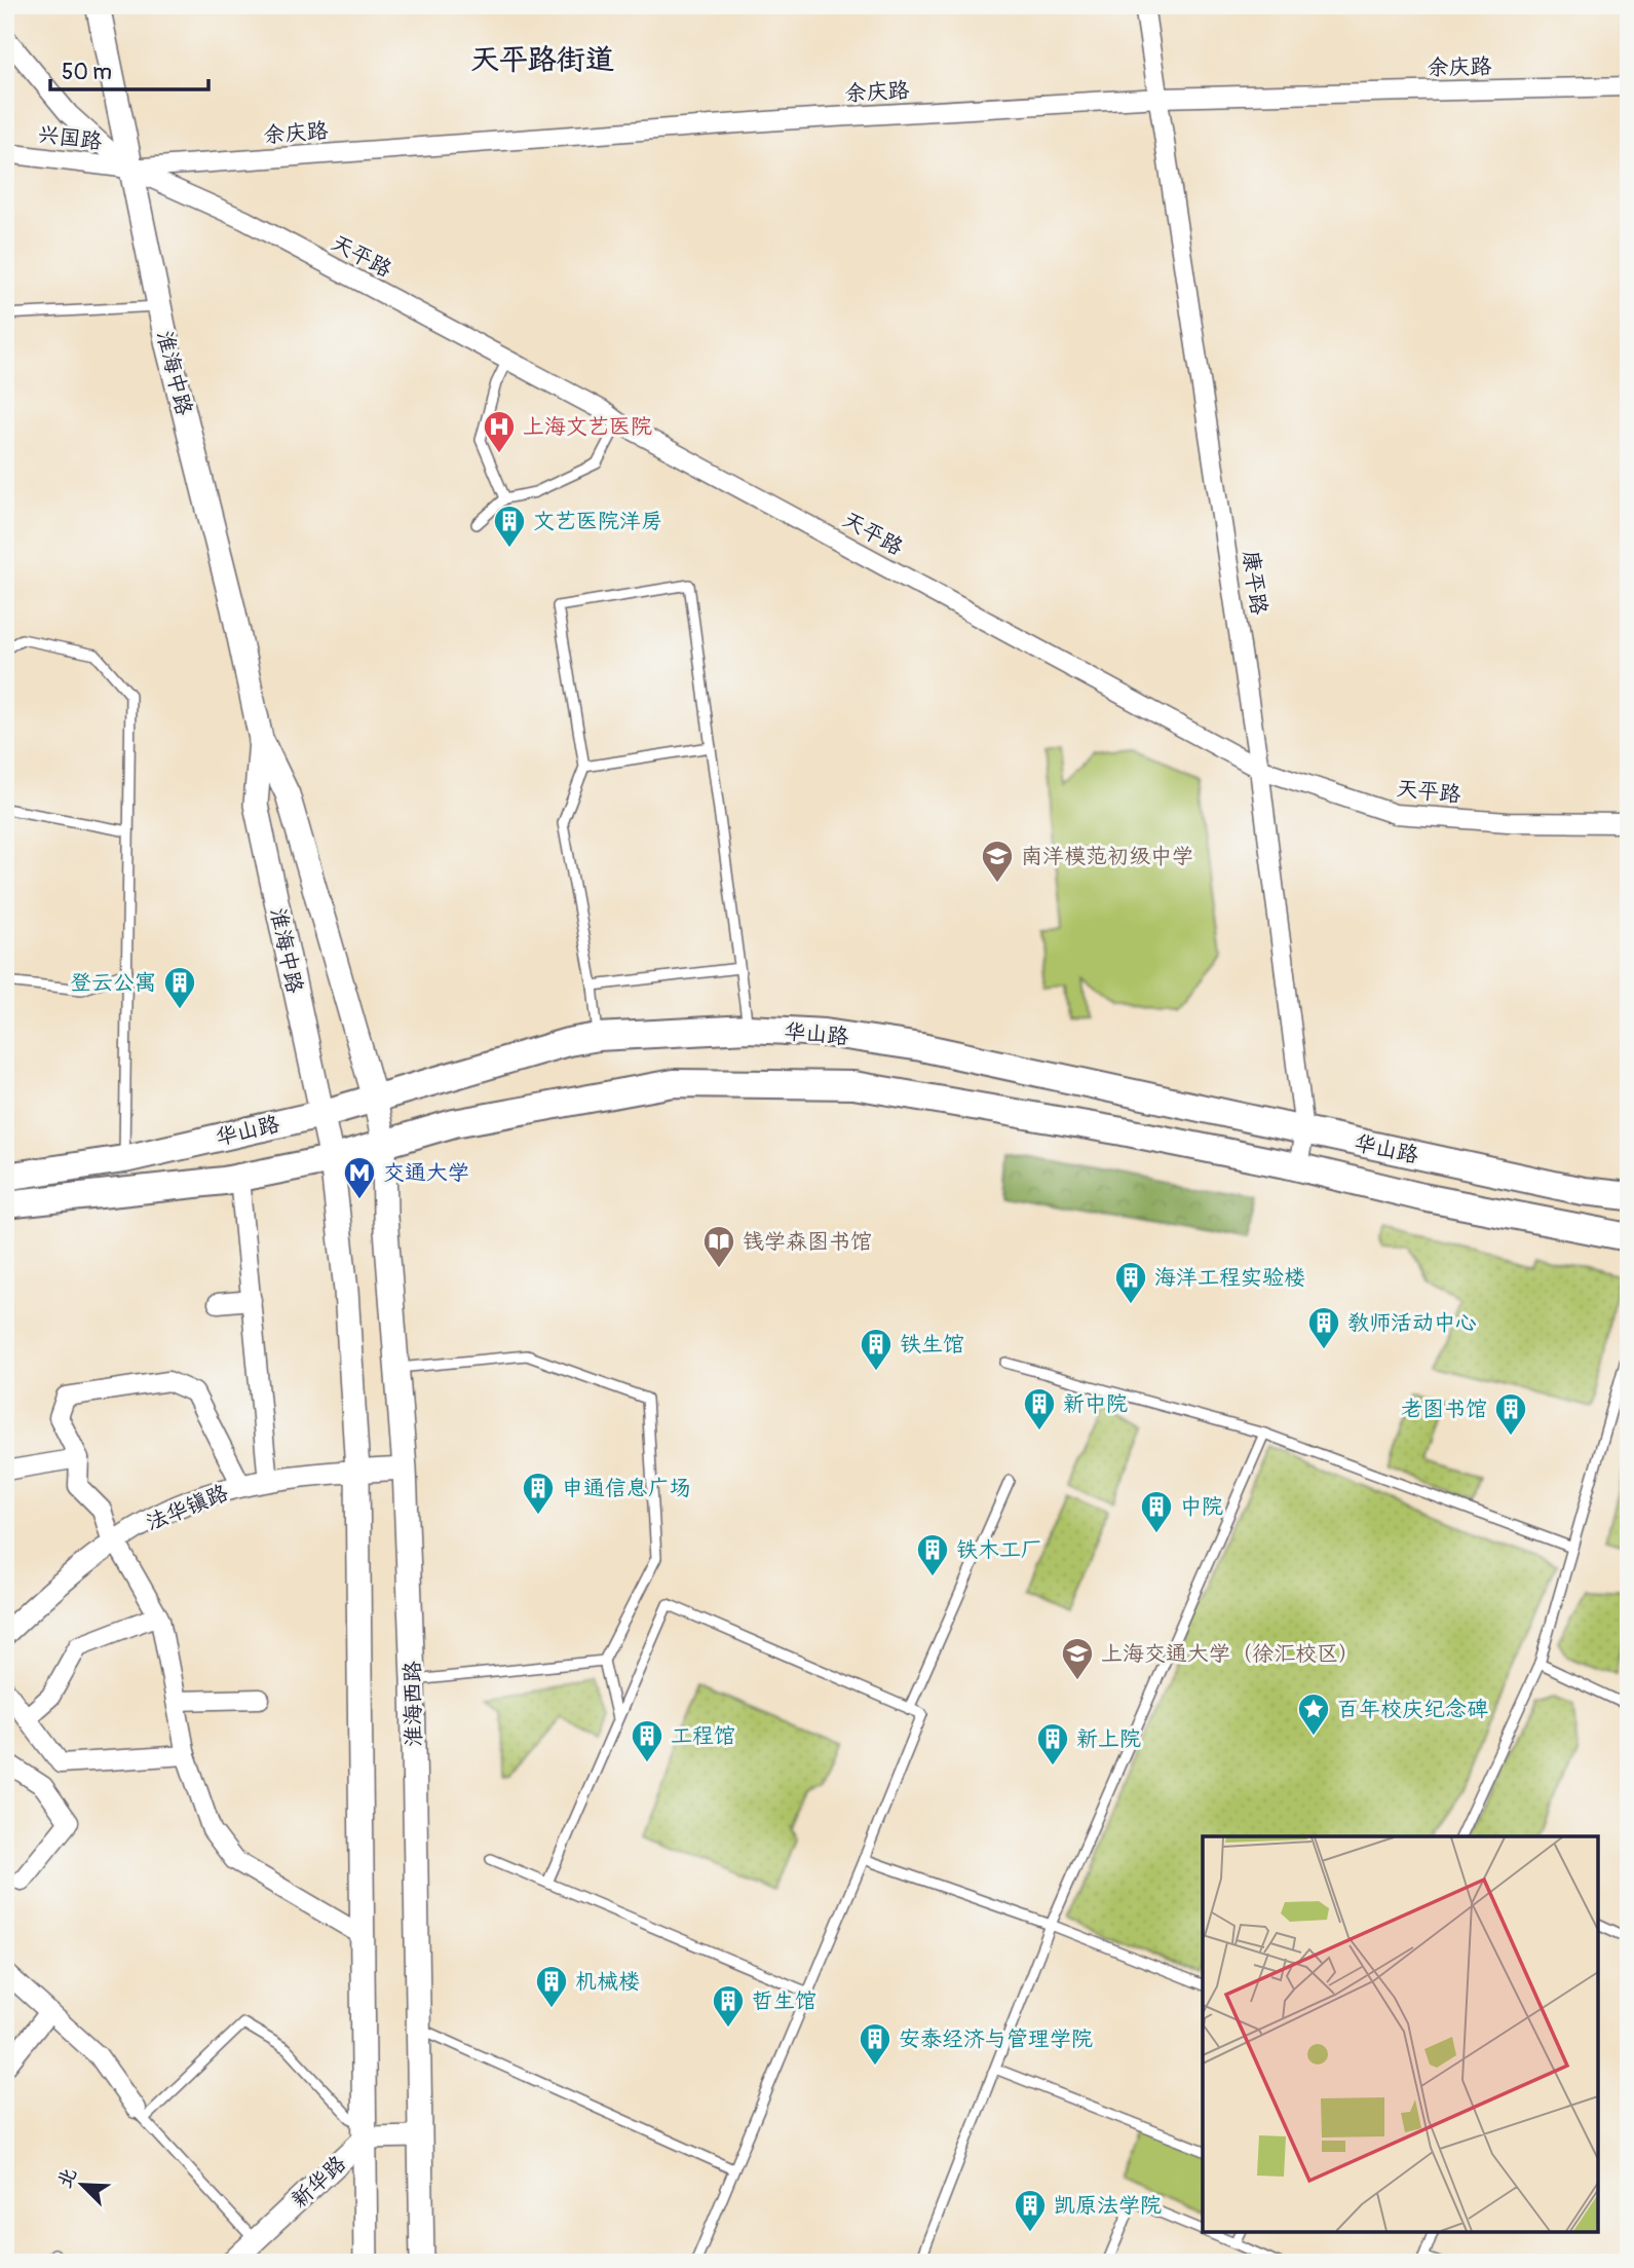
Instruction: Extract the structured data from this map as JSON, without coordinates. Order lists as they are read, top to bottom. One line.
{"streets":{"main road":["淮海中路","华山路","淮海西路"],"street":["余庆路","兴国路","天平路","康平路","法华镇路","新华路"]},"crossings":[["余庆路","兴国路"],["余庆路","天平路"],["余庆路","淮海中路"],["余庆路","康平路"],["兴国路","天平路"],["兴国路","淮海中路"],["天平路","淮海中路"],["天平路","康平路"],["淮海中路","华山路"],["淮海中路","淮海西路"],["康平路","华山路"],["华山路","淮海西路"],["法华镇路","淮海西路"],["淮海西路","新华路"]],"districts":["天平路街道"],"places":{"hospital":["上海文艺医院"],"building":["文艺医院洋房","登云公寓","海洋工程实验楼","教师活动中心","铁生馆","新中院","老图书馆","申通信息广场","中院","铁木工厂","工程馆","新上院","机械楼","哲生馆","安泰经济与管理学院","凯原法学院"],"school or university":["南洋模范初级中学","上海交通大学（徐汇校区）"],"metro station":["交通大学"],"library":["钱学森图书馆"],"place":["百年校庆纪念碑"]},"scale_bar":"50 m","north":"top left"}
